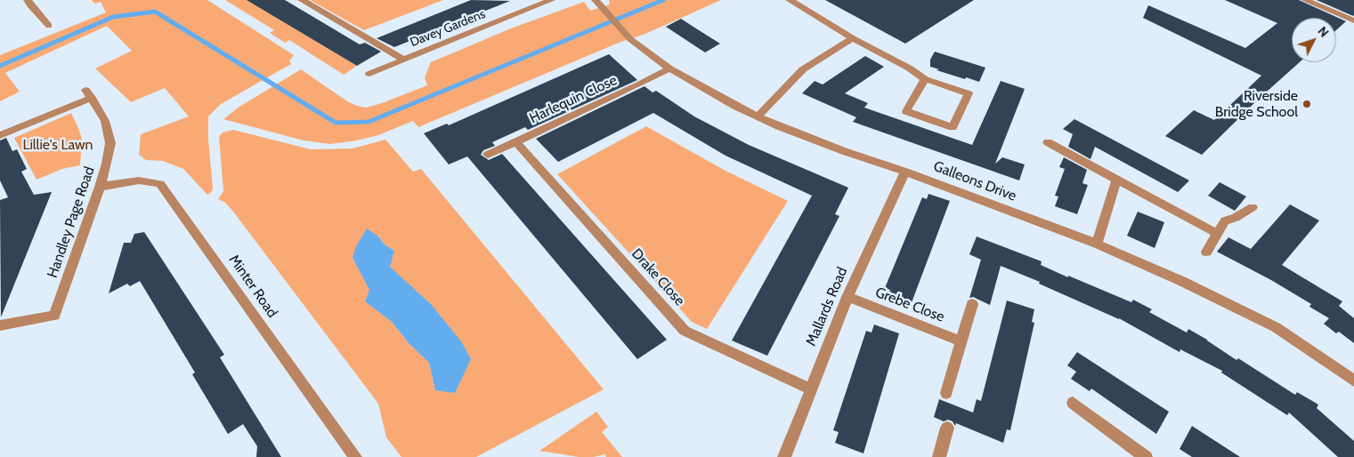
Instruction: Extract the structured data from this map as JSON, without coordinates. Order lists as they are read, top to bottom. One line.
{"streets":{"street":["Davey Gardens","Harlequin Close","Galleons Drive","Handley Page Road","Drake Close","Minter Road","Grebe Close","Mallards Road"]},"crossings":[["Harlequin Close","Galleons Drive"],["Harlequin Close","Drake Close"],["Galleons Drive","Mallards Road"],["Handley Page Road","Minter Road"],["Drake Close","Mallards Road"],["Grebe Close","Mallards Road"]],"parks":["Lillie's Lawn"],"places":["Riverside Bridge School"],"north":"top right"}
